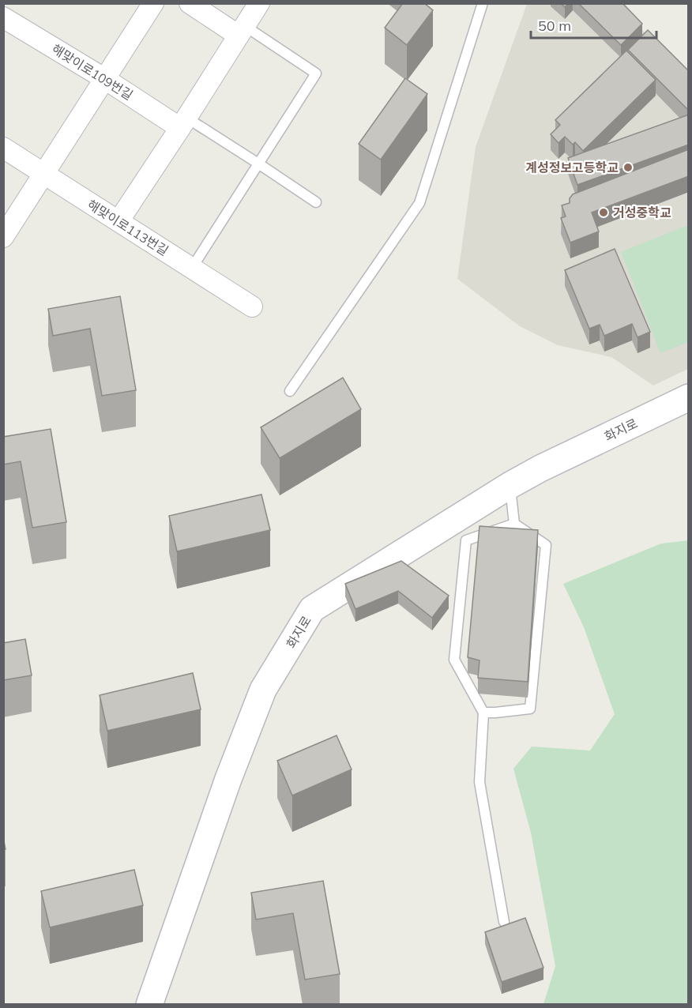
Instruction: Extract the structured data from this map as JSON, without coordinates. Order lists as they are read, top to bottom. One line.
{"streets":{"street":["해맞이로109번길","해맞이로113번길","화지로"]},"places":["계성정보고등학교","거성중학교"],"scale_bar":"50 m"}
